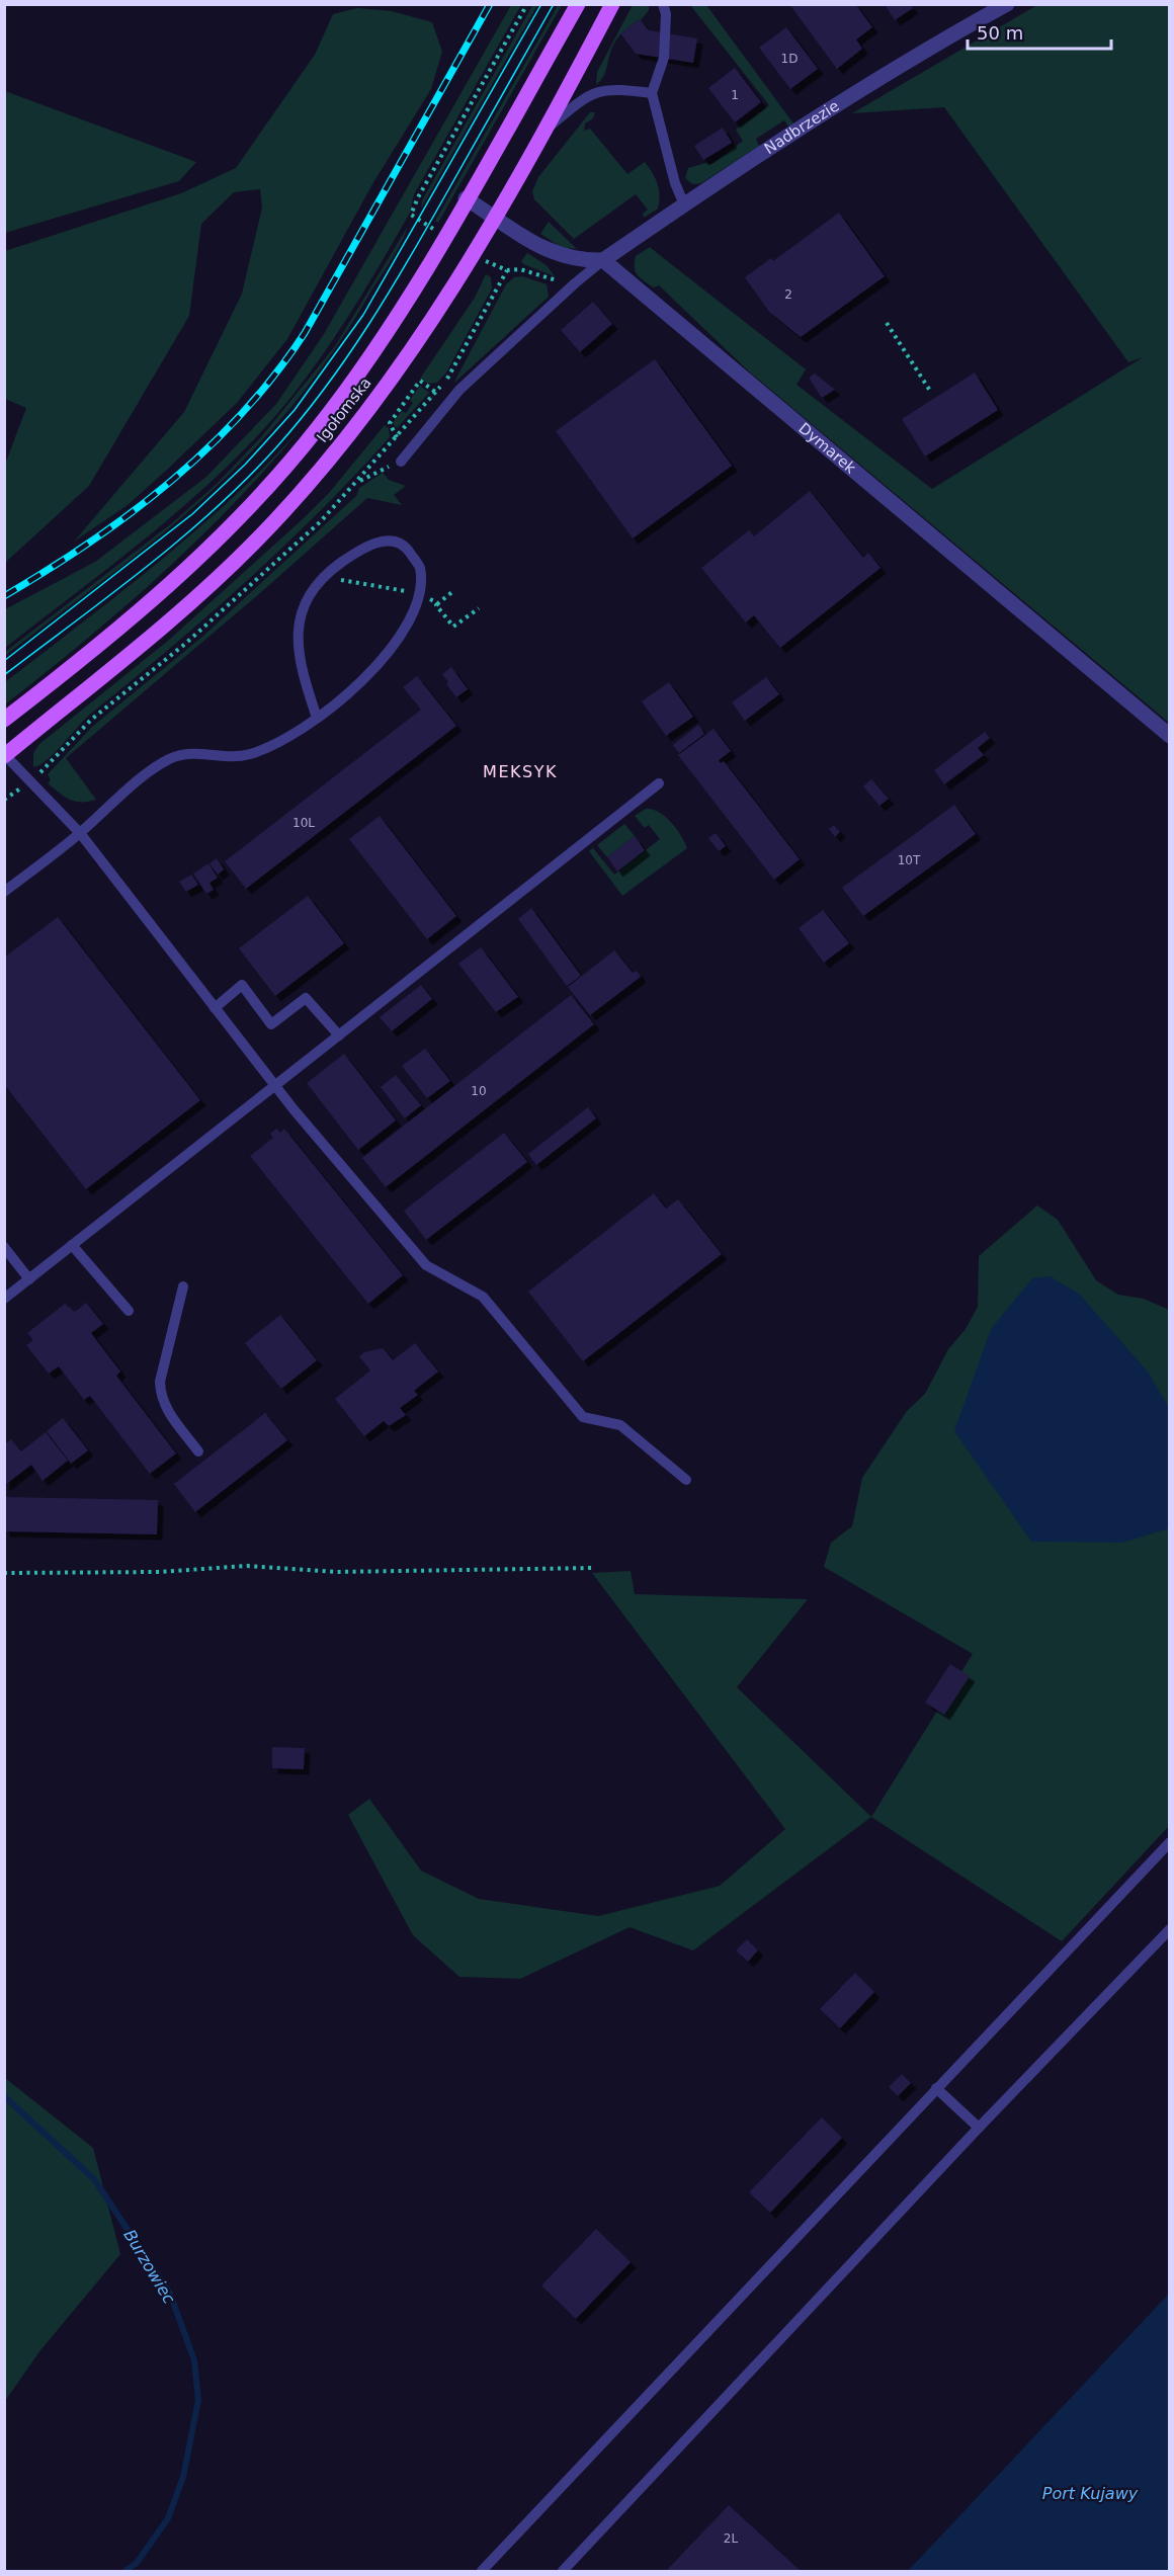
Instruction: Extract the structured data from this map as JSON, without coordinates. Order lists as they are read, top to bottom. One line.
{"streets":{"main road":["Igołomska"],"street":["Nadbrzezie","Dymarek"]},"crossings":[["Nadbrzezie","Igołomska"],["Nadbrzezie","Dymarek"],["Igołomska","Dymarek"]],"districts":["MEKSYK"],"water":["Burzowiec","Port Kujawy"],"house_numbers":["1D","1","2","10L","10T","10","2L"],"scale_bar":"50 m"}
